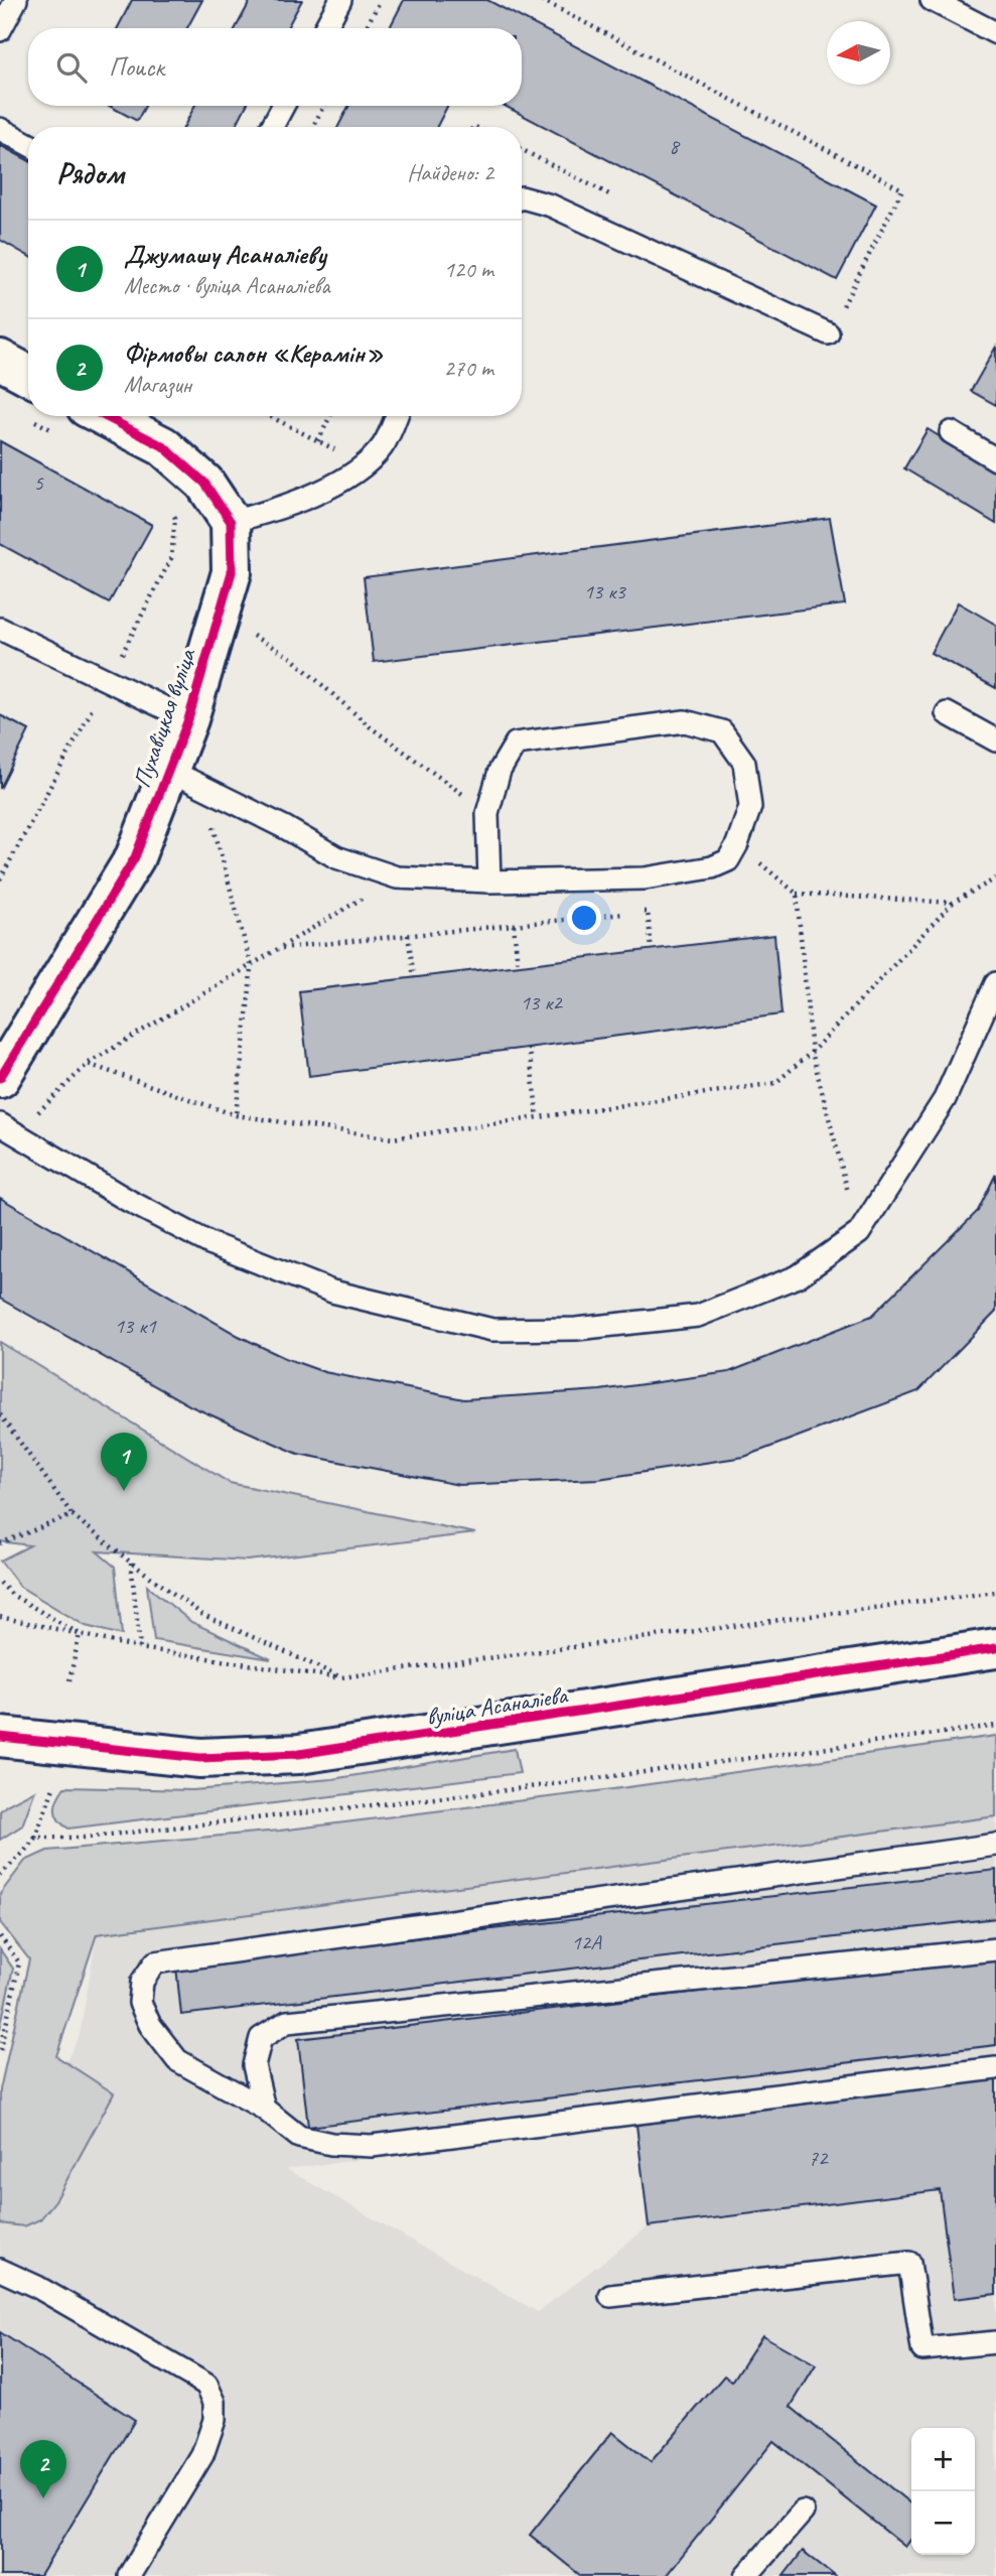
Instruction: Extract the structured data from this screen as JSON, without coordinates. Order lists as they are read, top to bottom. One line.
{"streets":{"street":["Пухавіцкая вуліца","вуліца Асаналіева"]},"house_numbers":["8","5","13 к3","13 к2","13 к1","12А","72"],"north":"left","page":{"search":"Поиск","heading":["Рядом","Найдено: 2"],"list":[{"mark":"1","name":"Джумашу Асаналіеву","note":"Место · вуліца Асаналіева","value":"120 m"},{"mark":"2","name":"Фірмовы салон «Керамін»","note":"Магазин","value":"270 m"}],"pins":["1","2"],"map_buttons":["+","−"]}}
